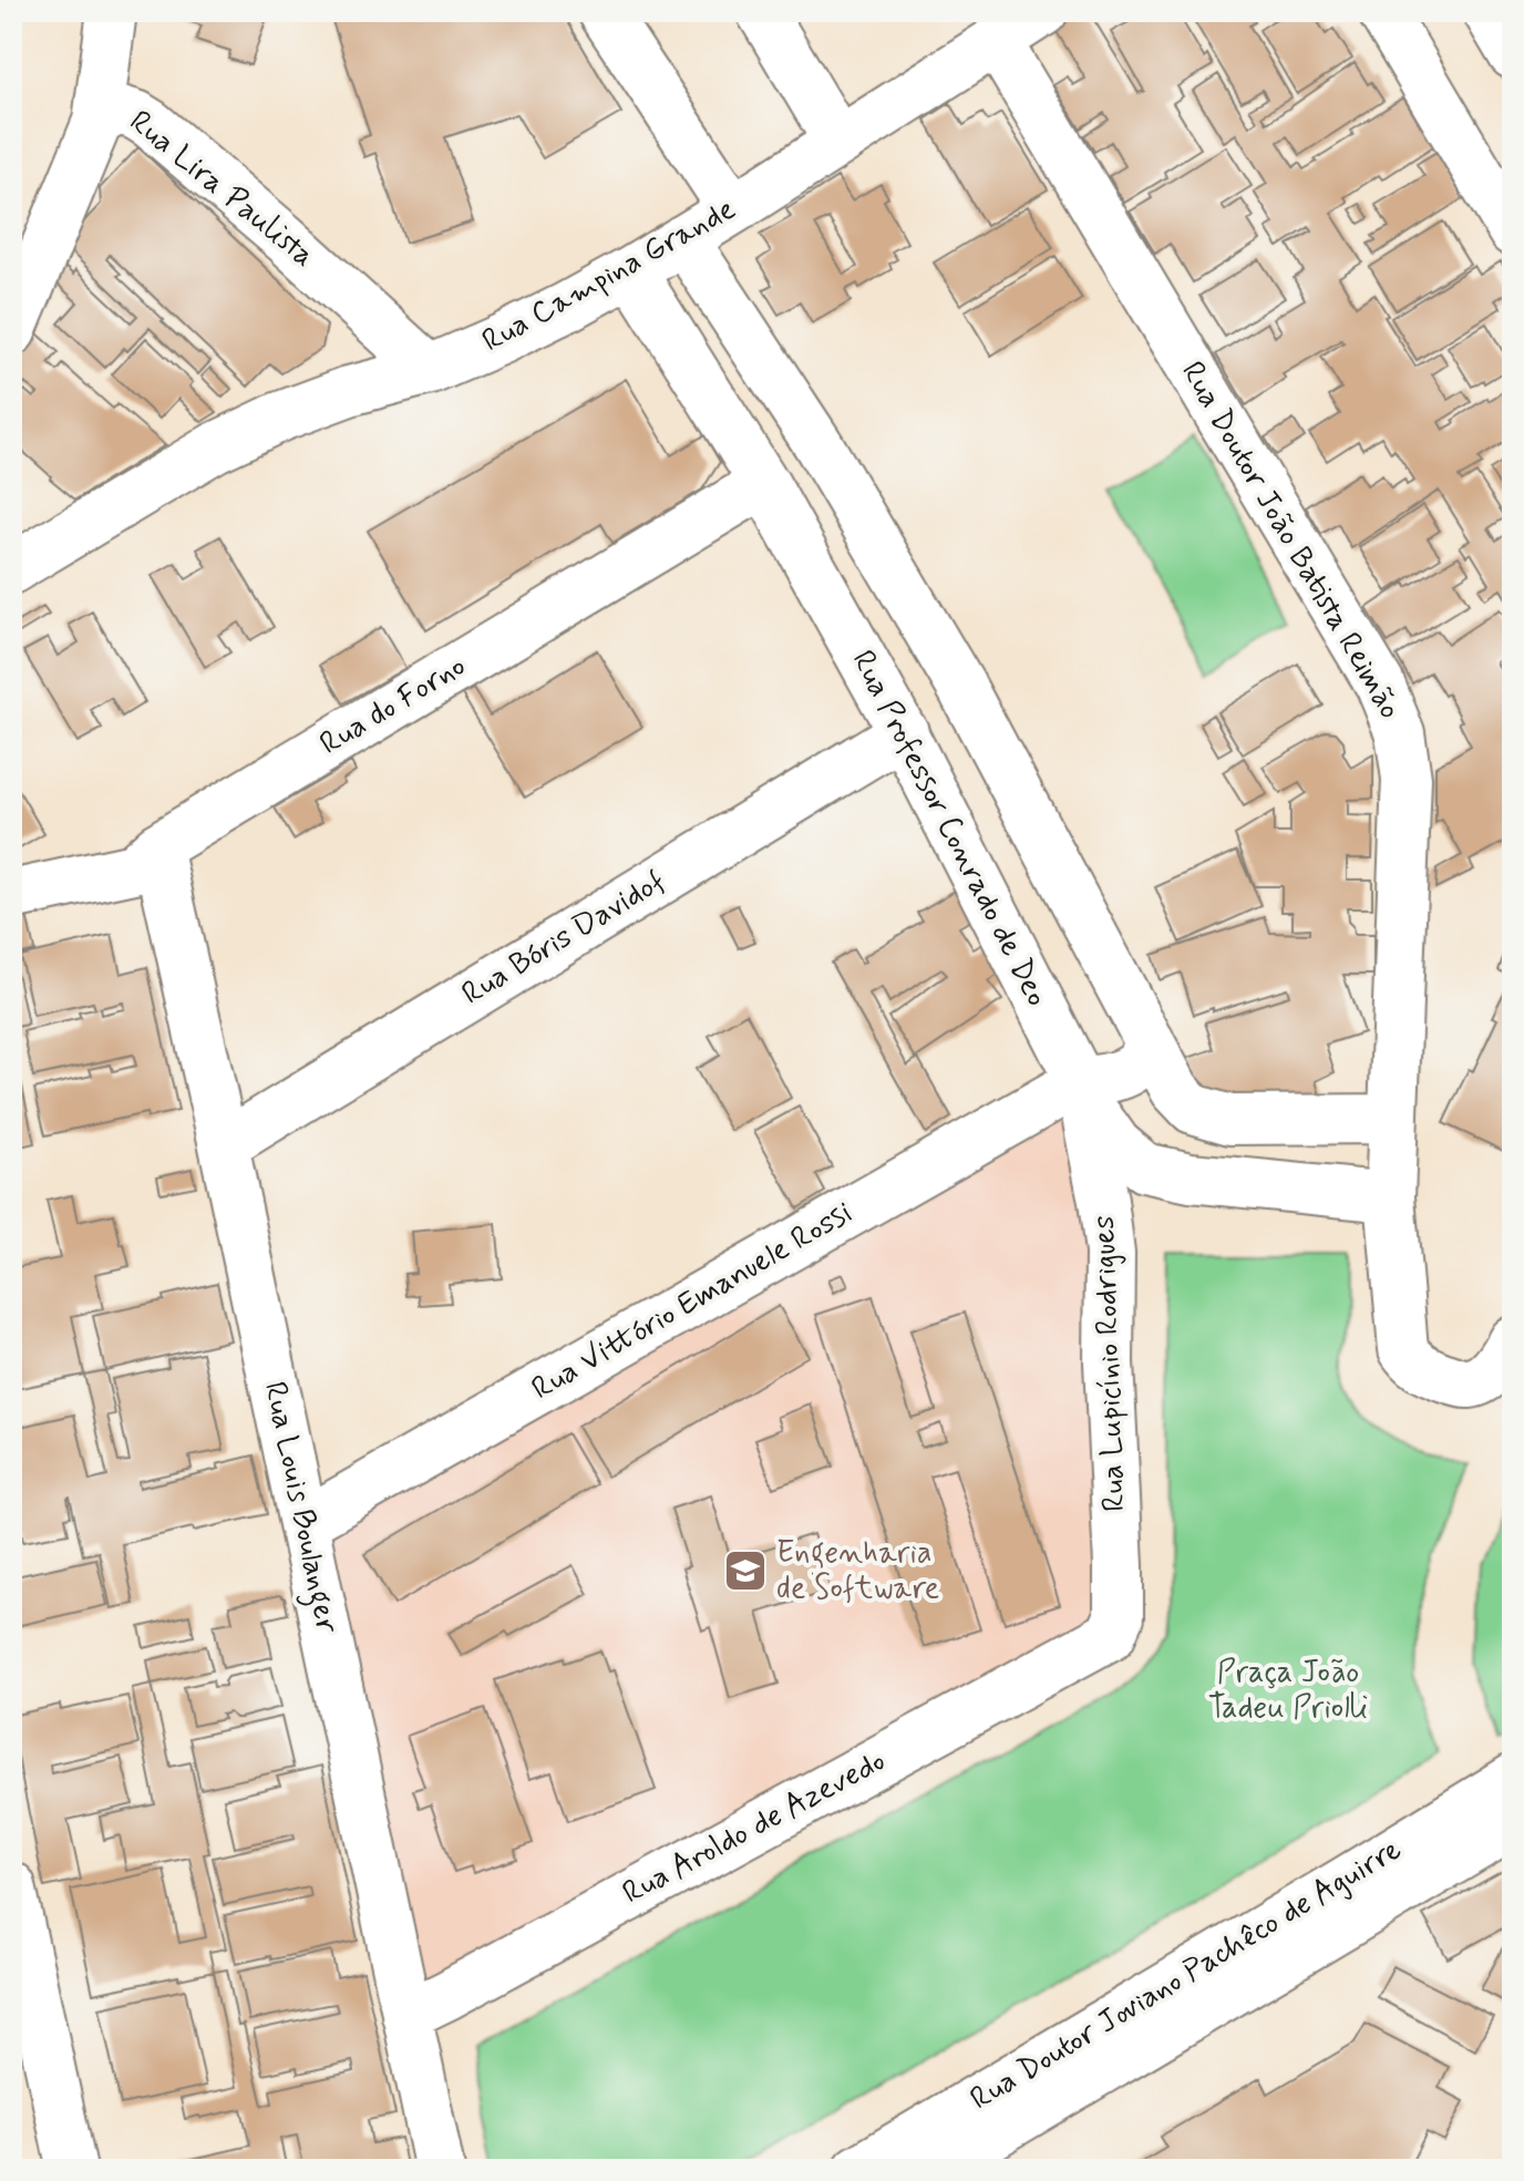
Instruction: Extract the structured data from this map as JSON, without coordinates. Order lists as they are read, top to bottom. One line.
{"streets":{"street":["Rua Lira Paulista","Rua Campina Grande","Rua Doutor João Batista Reimão","Rua do Forno","Rua Professor Conrado de Deo","Rua Bóris Davidof","Rua Vittório Emanuele Rossi","Rua Lupicínio Rodrigues","Rua Louis Boulanger","Rua Aroldo de Azevedo","Rua Doutor Joviano Pachêco de Aguirre"]},"crossings":[["Rua Lira Paulista","Rua Campina Grande"],["Rua Campina Grande","Rua Doutor João Batista Reimão"],["Rua Campina Grande","Rua Professor Conrado de Deo"],["Rua Doutor João Batista Reimão","Rua Professor Conrado de Deo"],["Rua do Forno","Rua Professor Conrado de Deo"],["Rua do Forno","Rua Louis Boulanger"],["Rua Professor Conrado de Deo","Rua Bóris Davidof"],["Rua Professor Conrado de Deo","Rua Vittório Emanuele Rossi"],["Rua Professor Conrado de Deo","Rua Lupicínio Rodrigues"],["Rua Bóris Davidof","Rua Louis Boulanger"],["Rua Vittório Emanuele Rossi","Rua Lupicínio Rodrigues"],["Rua Vittório Emanuele Rossi","Rua Louis Boulanger"],["Rua Lupicínio Rodrigues","Rua Aroldo de Azevedo"],["Rua Louis Boulanger","Rua Aroldo de Azevedo"]],"parks":["Praça João Tadeu Priolli"],"places":{"school or university":["Engenharia de Software"]}}
